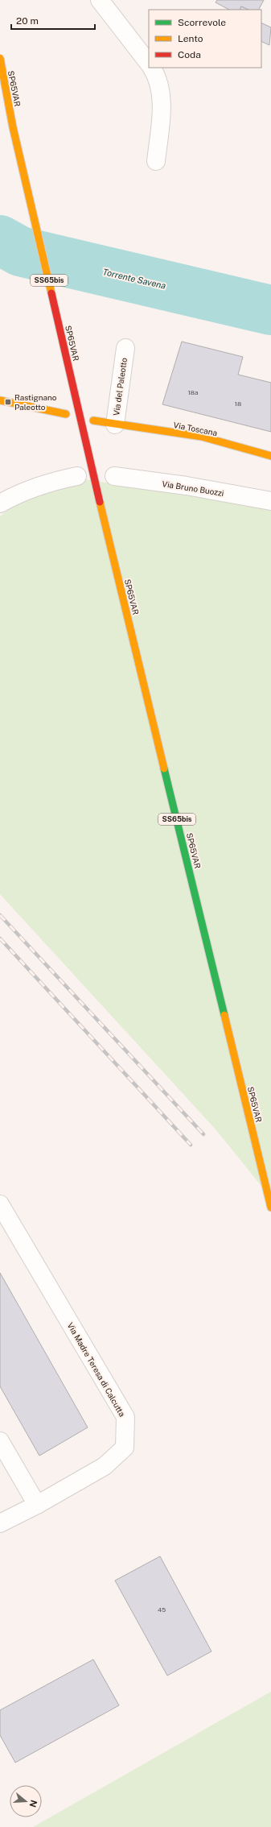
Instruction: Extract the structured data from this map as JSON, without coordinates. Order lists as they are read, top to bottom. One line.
{"streets":{"main road":["SP65VAR","SS65bis","Via Toscana"],"street":["Via del Paleotto","Via Bruno Buozzi","Via Madre Teresa di Calcutta"]},"crossings":[["Via del Paleotto","Via Toscana"]],"water":["Torrente Savena"],"places":{"transit":["Rastignano Paleotto"]},"house_numbers":["18a","18","45"],"legend":["Scorrevole","Lento","Coda"],"scale_bar":"20 m","north":"right"}
